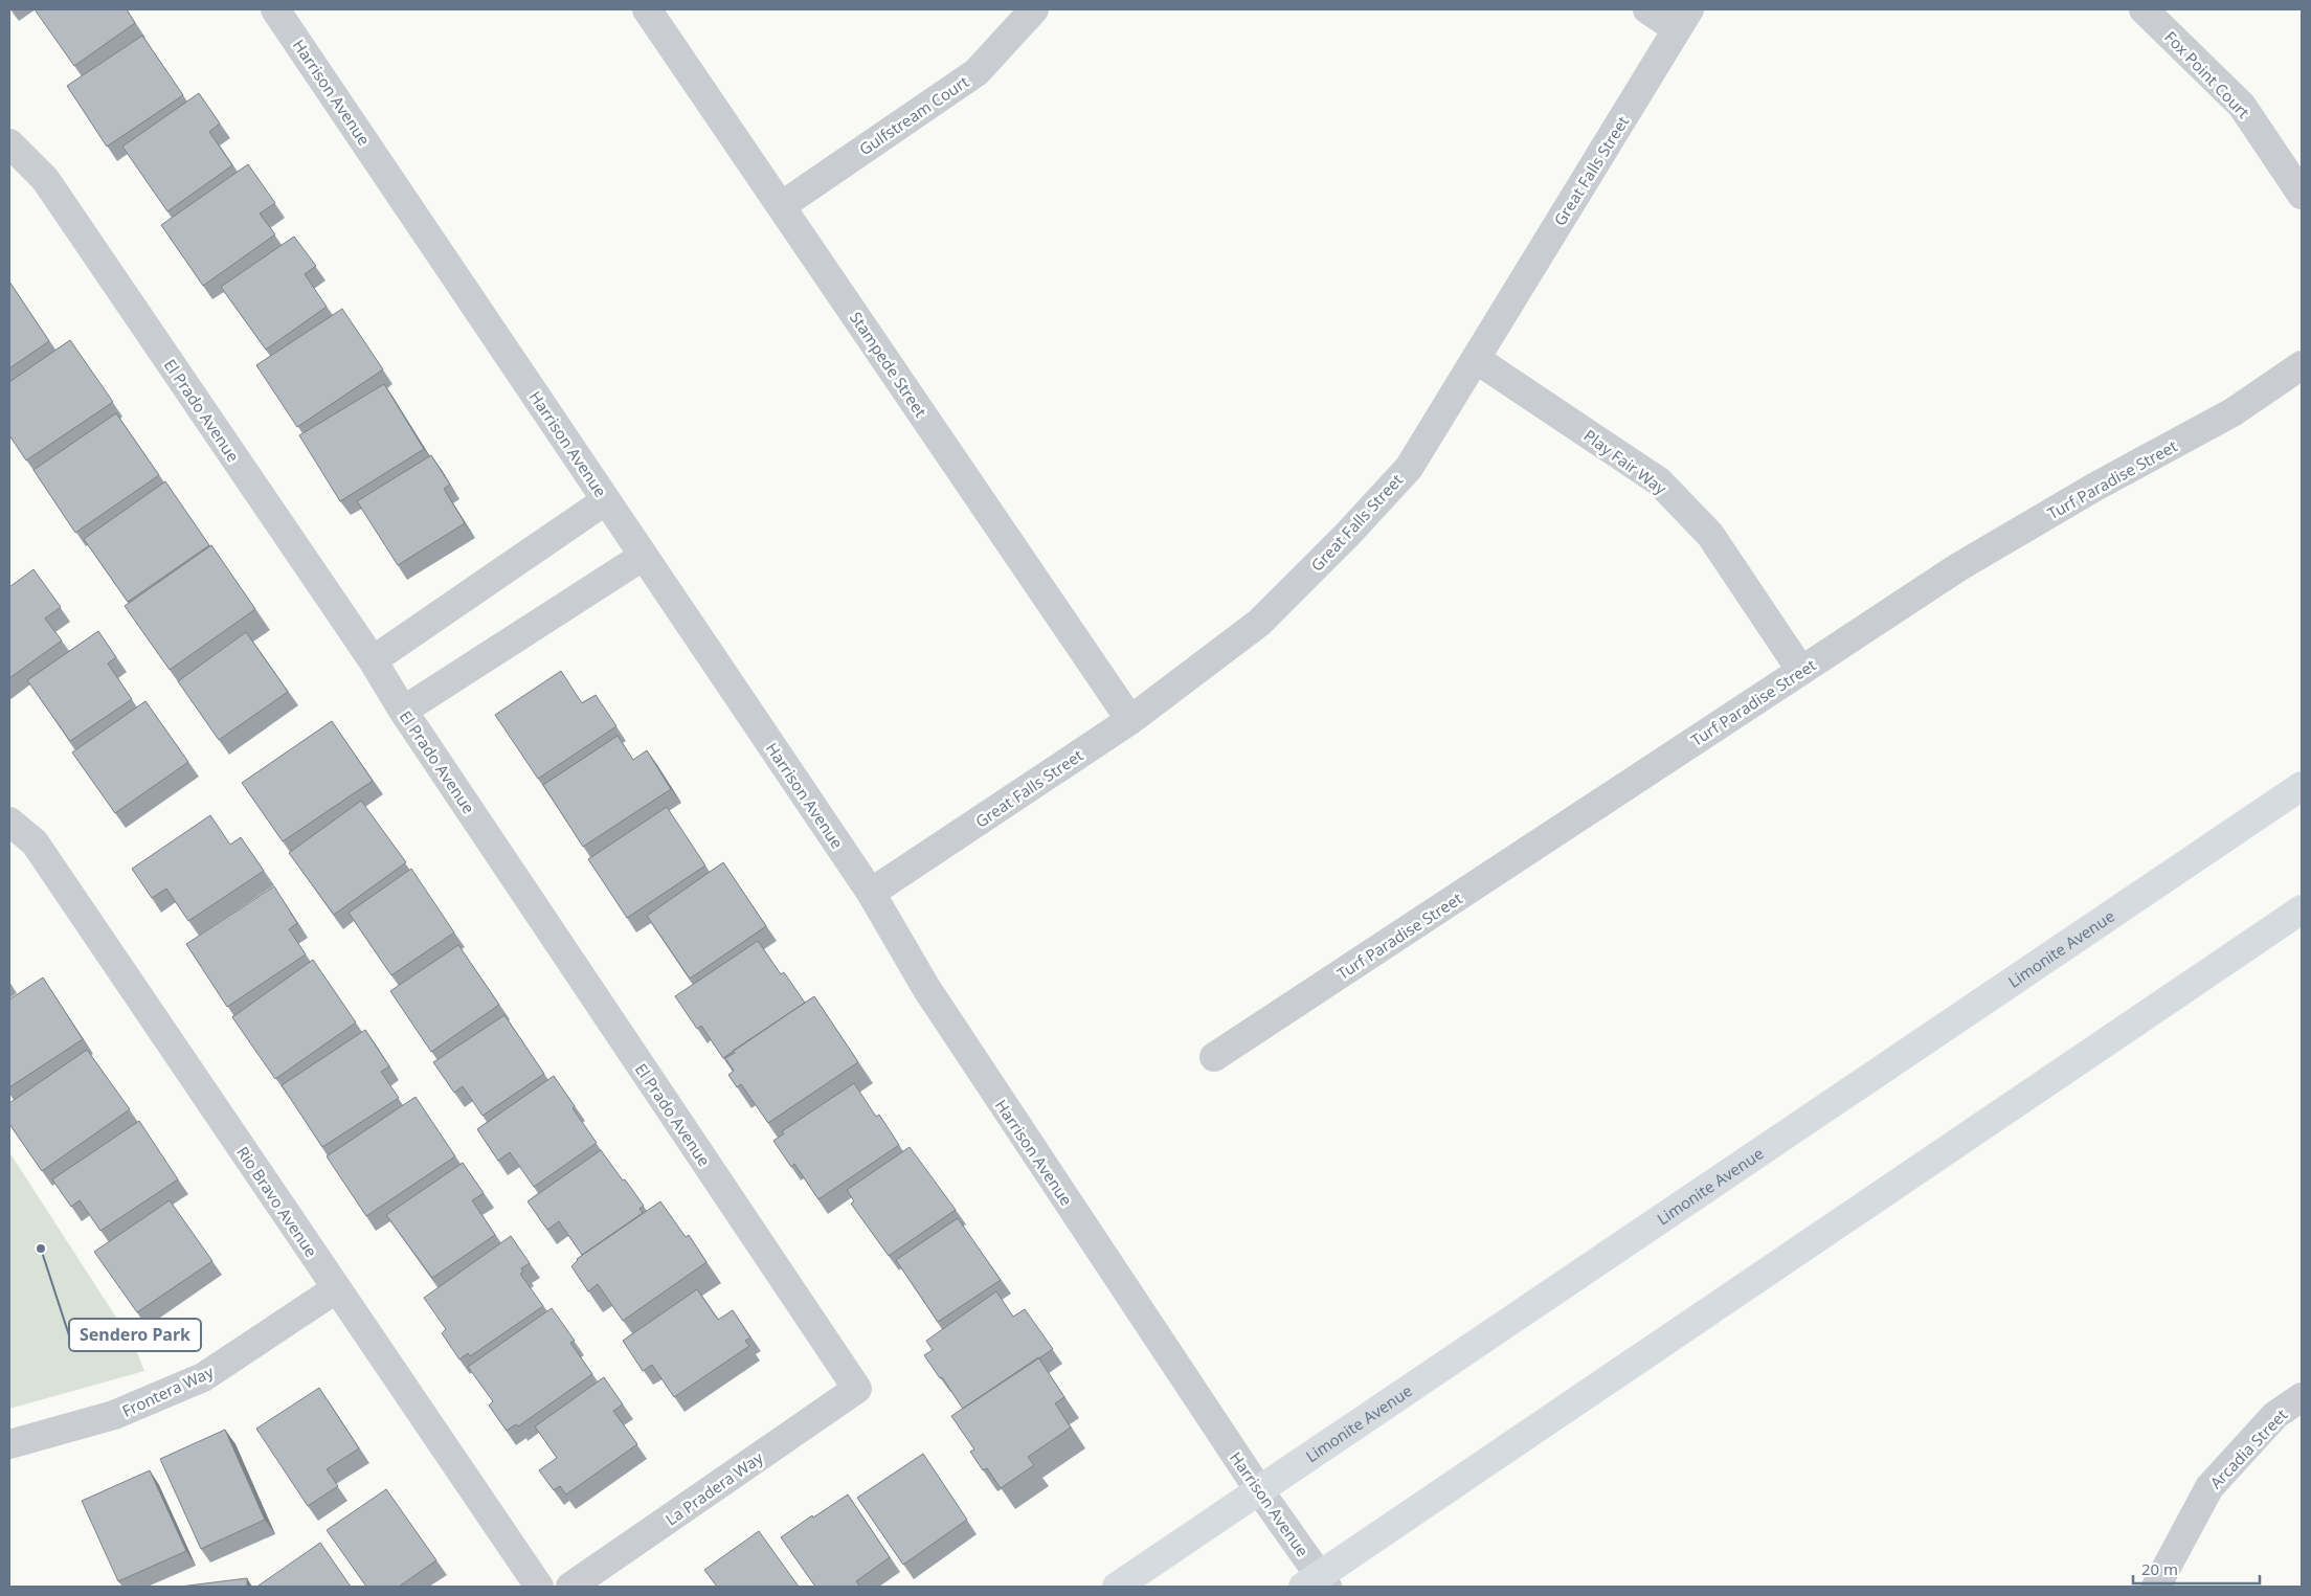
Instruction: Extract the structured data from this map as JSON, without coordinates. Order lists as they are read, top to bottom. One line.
{"streets":{"main road":["Limonite Avenue"],"street":["Fox Point Court","Harrison Avenue","Gulfstream Court","Great Falls Street","Stampede Street","El Prado Avenue","Play Fair Way","Turf Paradise Street","Rio Bravo Avenue","Frontera Way","Arcadia Street","La Pradera Way"]},"crossings":[["Harrison Avenue","Great Falls Street"],["Harrison Avenue","Limonite Avenue"],["Gulfstream Court","Stampede Street"],["Great Falls Street","Stampede Street"],["Great Falls Street","Play Fair Way"],["El Prado Avenue","La Pradera Way"],["Play Fair Way","Turf Paradise Street"],["Rio Bravo Avenue","Frontera Way"]],"places":["Sendero Park"],"scale_bar":"20 m"}
